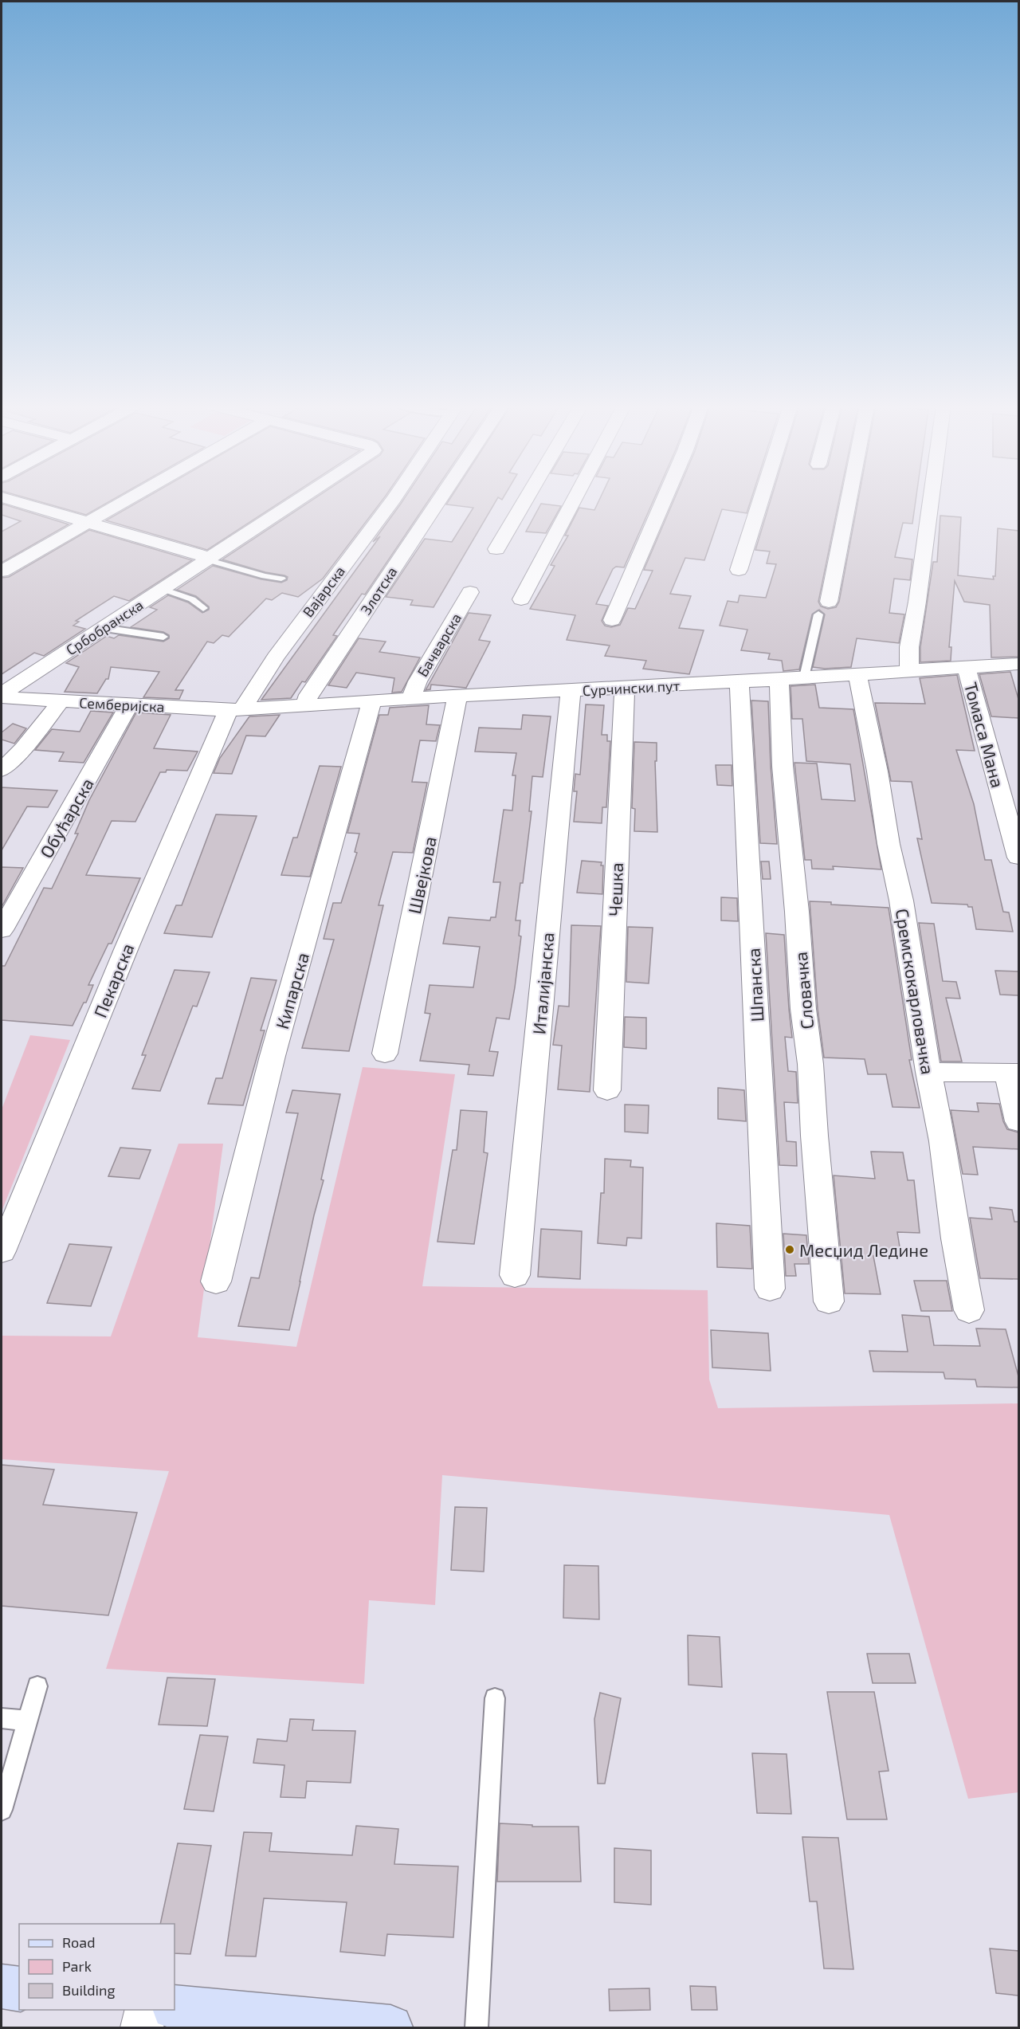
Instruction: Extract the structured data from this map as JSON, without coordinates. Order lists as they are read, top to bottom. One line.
{"streets":{"street":["Злотска","Вајарска","Србобранска","Бачварска","Сурчински пут","Семберијска","Томаса Мана","Обућарска","Швејкова","Чешка","Пекарска","Италијанска","Шпанска","Кипарска","Словачка","Сремскокарловачка"]},"crossings":[["Злотска","Сурчински пут"],["Вајарска","Сурчински пут"],["Вајарска","Семберијска"],["Вајарска","Пекарска"],["Србобранска","Семберијска"],["Бачварска","Сурчински пут"],["Сурчински пут","Семберијска"],["Сурчински пут","Томаса Мана"],["Сурчински пут","Швејкова"],["Сурчински пут","Чешка"],["Сурчински пут","Пекарска"],["Сурчински пут","Италијанска"],["Сурчински пут","Шпанска"],["Сурчински пут","Кипарска"],["Сурчински пут","Словачка"],["Сурчински пут","Сремскокарловачка"],["Семберијска","Обућарска"],["Семберијска","Пекарска"]],"places":["Месџид Ледине"],"legend":["Road","Park","Building"]}
